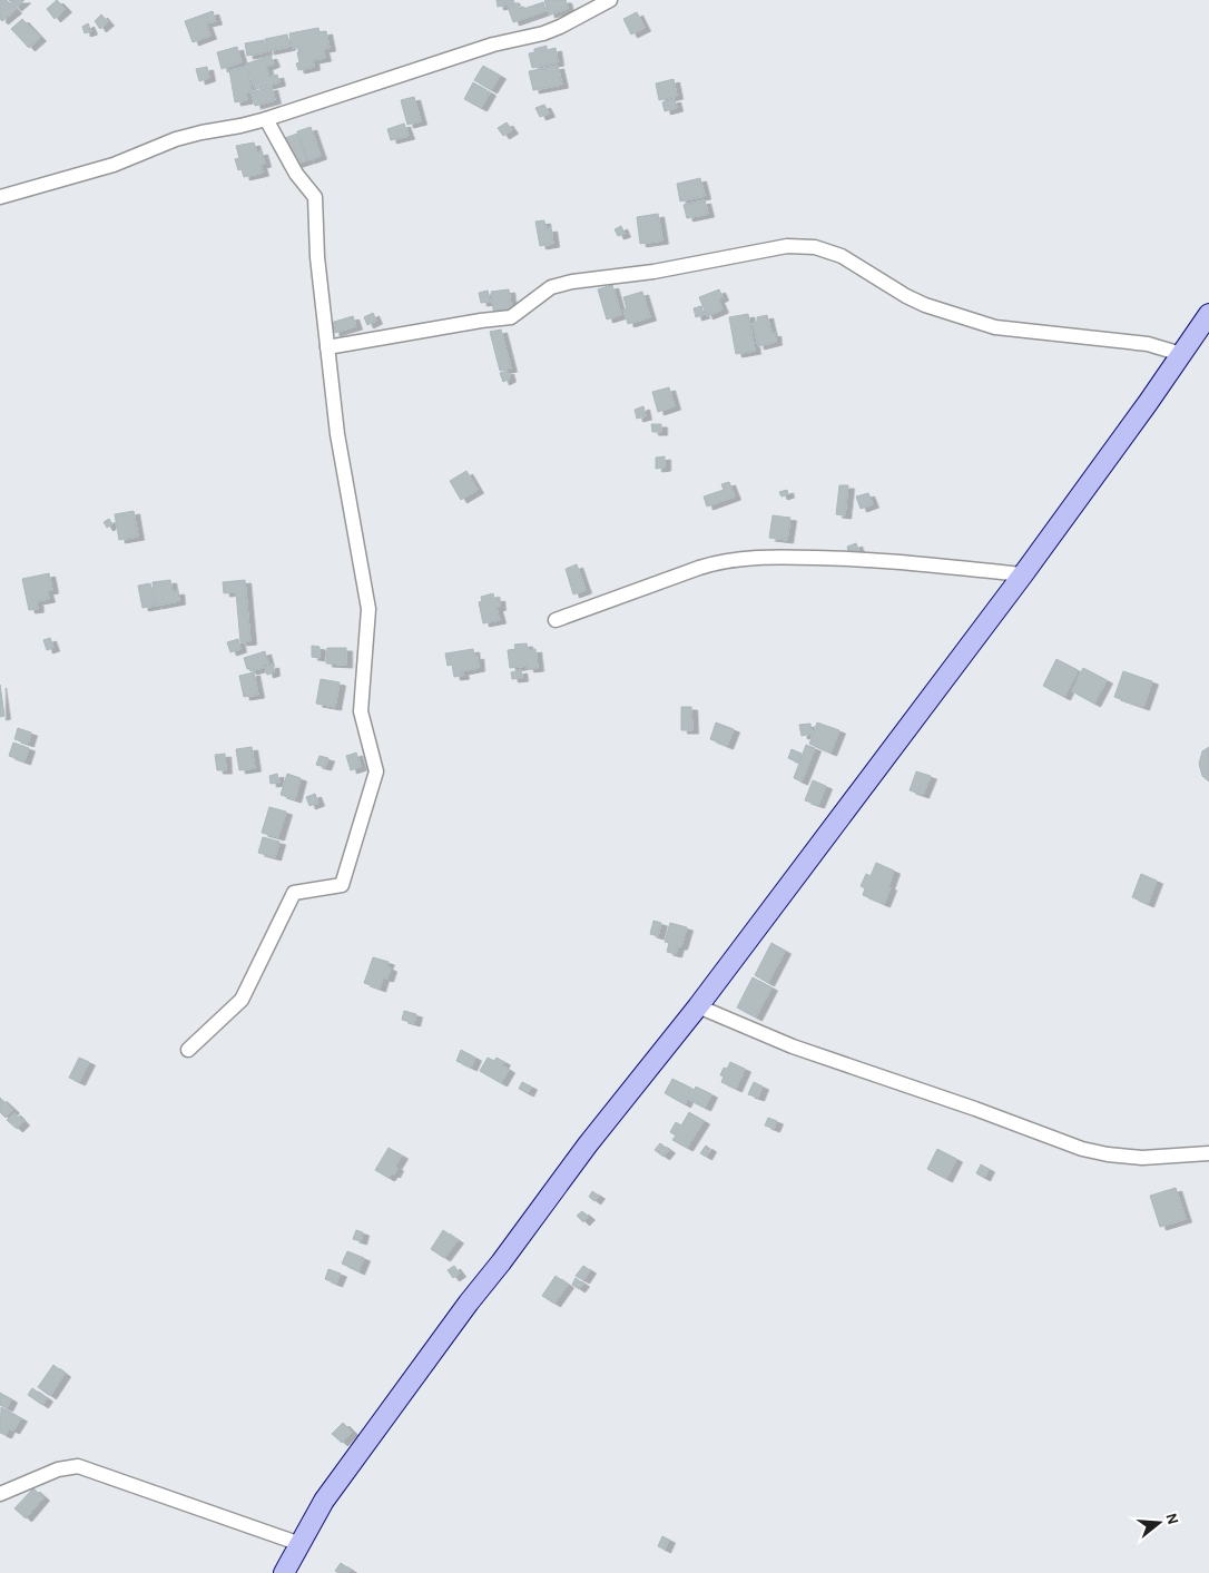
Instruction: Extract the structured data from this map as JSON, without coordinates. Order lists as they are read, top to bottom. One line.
{"north":"right"}
